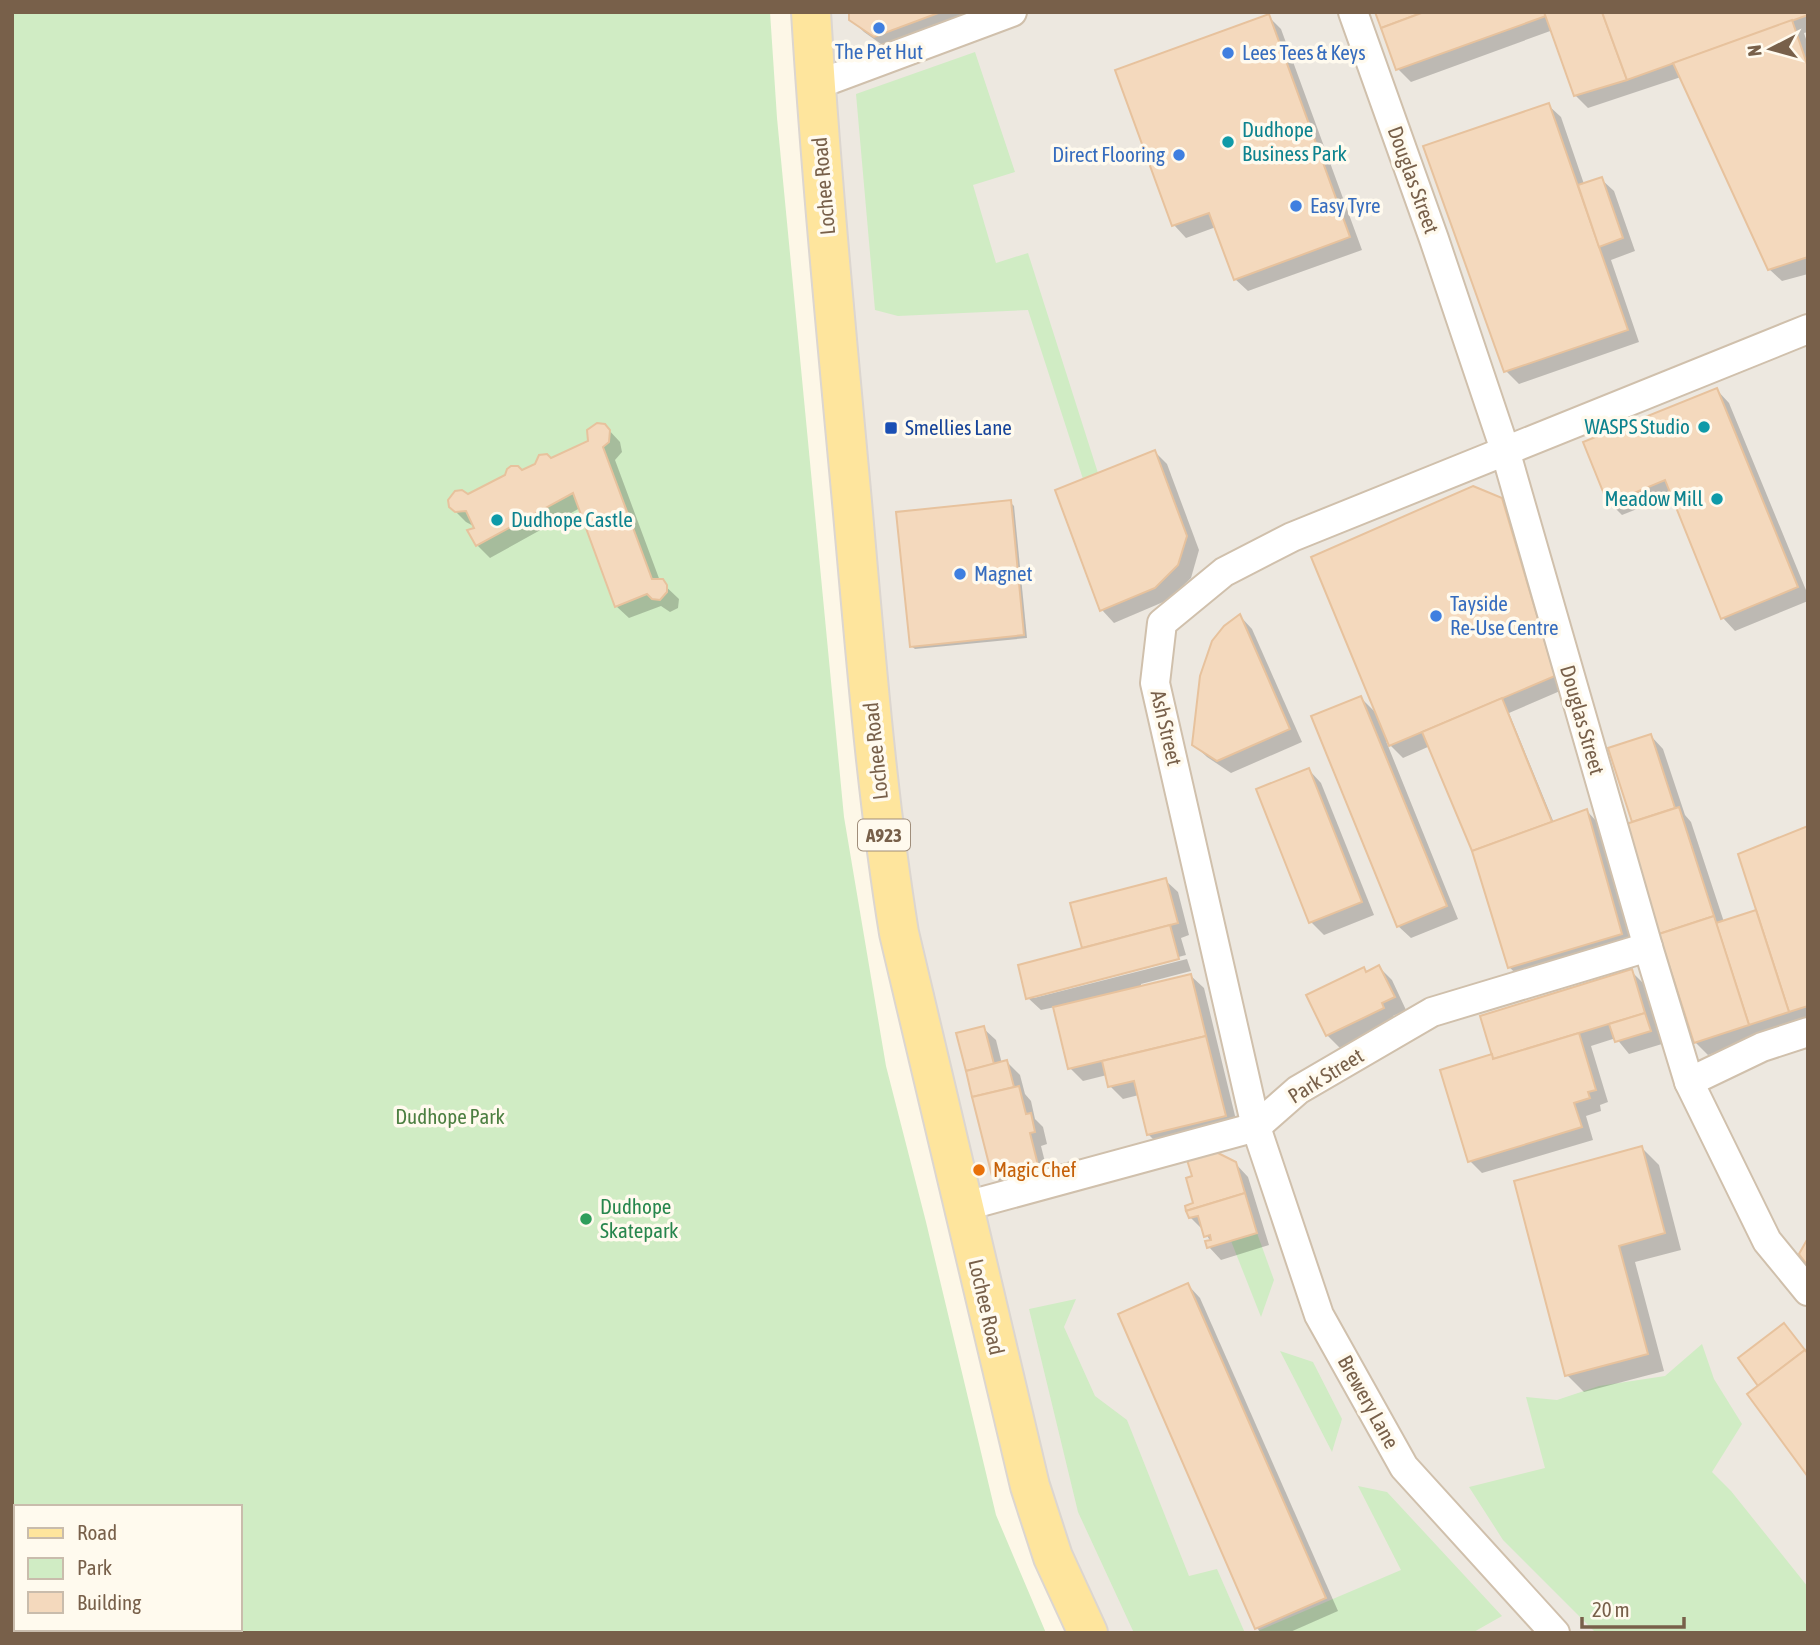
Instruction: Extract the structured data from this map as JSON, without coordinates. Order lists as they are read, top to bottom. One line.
{"streets":{"main road":["Lochee Road","A923"],"street":["Douglas Street","Ash Street","Park Street","Brewery Lane"]},"crossings":[["Douglas Street","Ash Street"],["Douglas Street","Park Street"],["Lochee Road","Park Street"],["Ash Street","Park Street"],["Ash Street","Brewery Lane"],["Park Street","Brewery Lane"]],"parks":["Dudhope Park"],"places":{"other":["The Pet Hut","Lees Tees & Keys","Dudhope Business Park","Direct Flooring","Easy Tyre","WASPS Studio","Meadow Mill","Dudhope Castle","Magnet","Tayside Re-Use Centre","Magic Chef","Dudhope Skatepark"],"transit":["Smellies Lane"]},"legend":["Road","Park","Building"],"scale_bar":"20 m","north":"left"}
